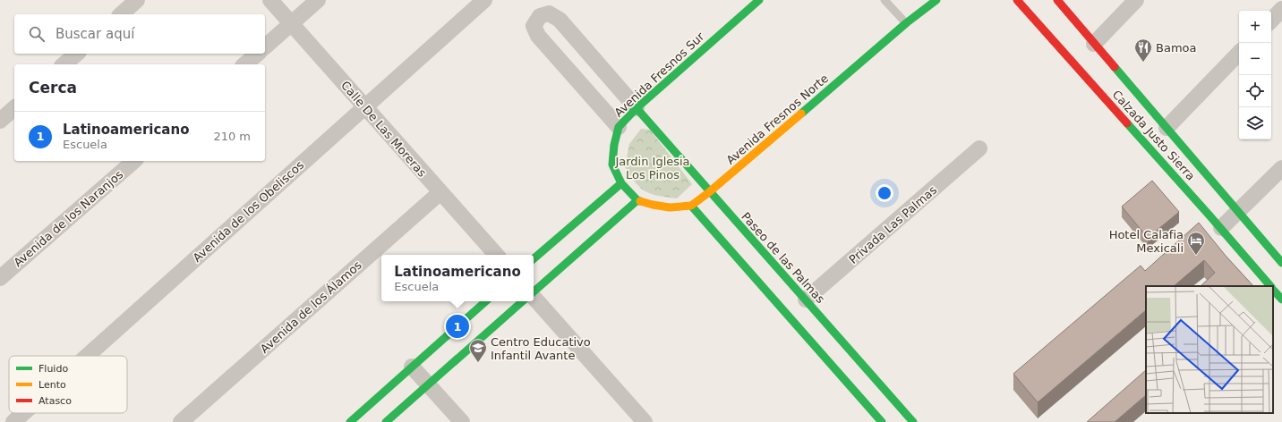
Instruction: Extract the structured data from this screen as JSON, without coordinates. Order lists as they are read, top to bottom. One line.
{"streets":{"street":["Avenida Fresnos Sur","Avenida Fresnos Norte","Calle De Las Moreras","Calzada Justo Sierra","Avenida de los Obeliscos","Avenida de los Naranjos","Privada Las Palmas","Paseo de las Palmas","Avenida de los Álamos"]},"crossings":[["Avenida Fresnos Sur","Paseo de las Palmas"],["Avenida Fresnos Norte","Paseo de las Palmas"],["Calle De Las Moreras","Avenida de los Obeliscos"],["Calle De Las Moreras","Avenida de los Álamos"],["Privada Las Palmas","Paseo de las Palmas"]],"parks":["Jardin Iglesia Los Pinos"],"places":{"restaurant":["Bamoa"],"hotel":["Hotel Calafia Mexicali"],"school or university":["Centro Educativo Infantil Avante"]},"legend":["Fluido","Lento","Atasco"],"page":{"map_buttons":["+","−"],"search":"Buscar aquí","heading":"Cerca","list":[{"mark":"1","name":"Latinoamericano","note":"Escuela","value":"210 m"}],"popup":["Latinoamericano","Escuela"],"pins":"1"}}
